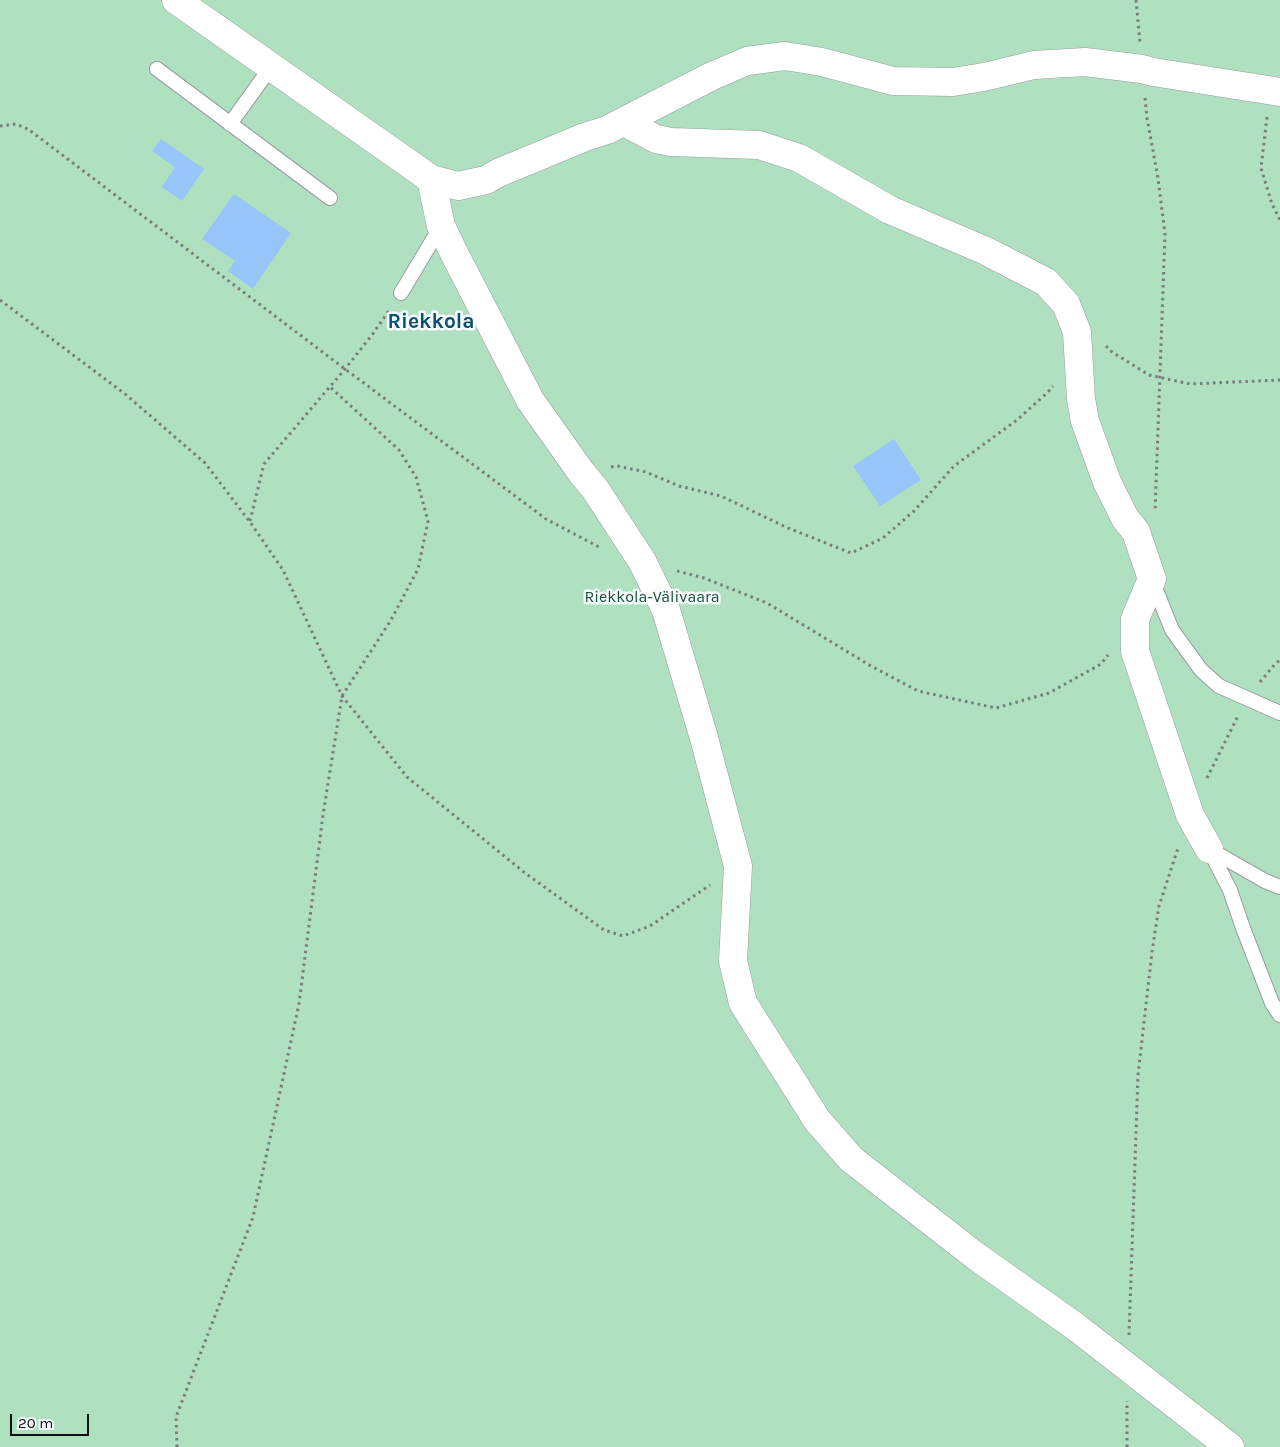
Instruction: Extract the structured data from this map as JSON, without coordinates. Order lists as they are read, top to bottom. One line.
{"districts":["Riekkola"],"parks":["Riekkola-Välivaara"],"scale_bar":"20 m"}
